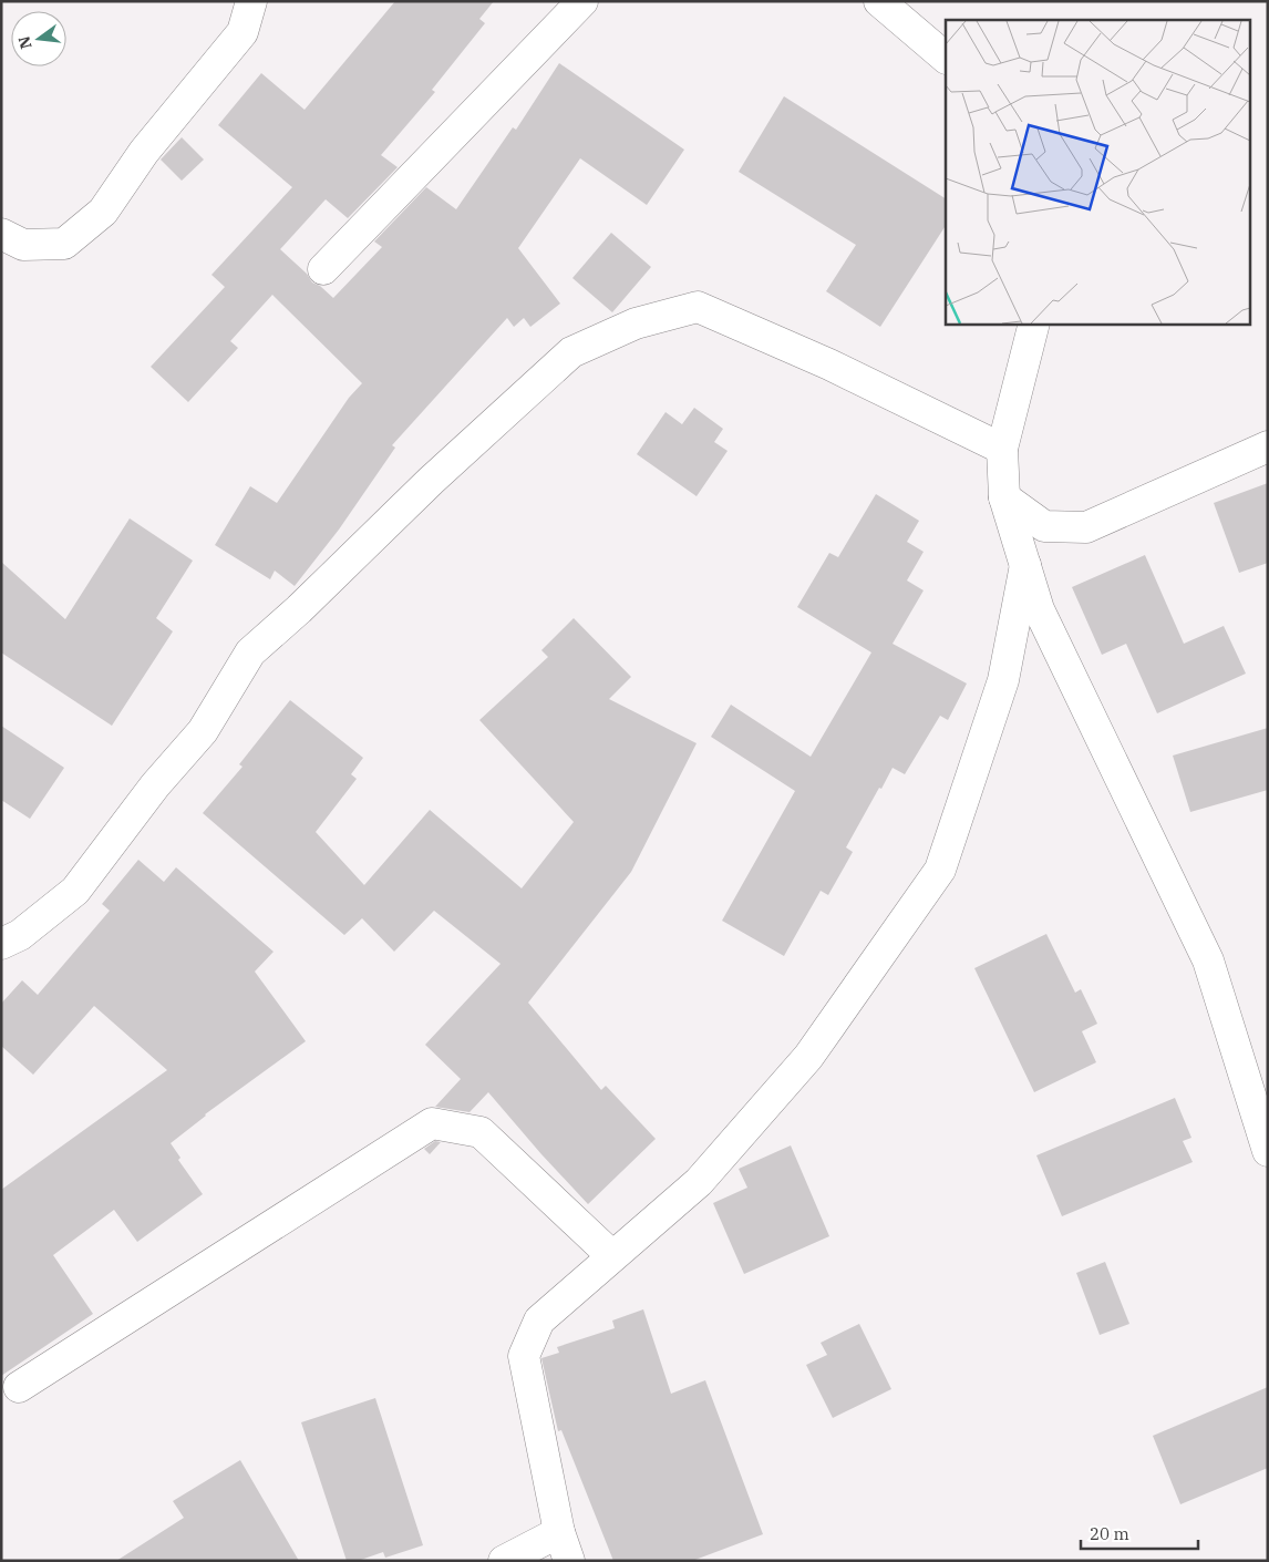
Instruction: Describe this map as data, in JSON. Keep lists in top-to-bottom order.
{
  "scale_bar": "20 m",
  "north": "left"
}
